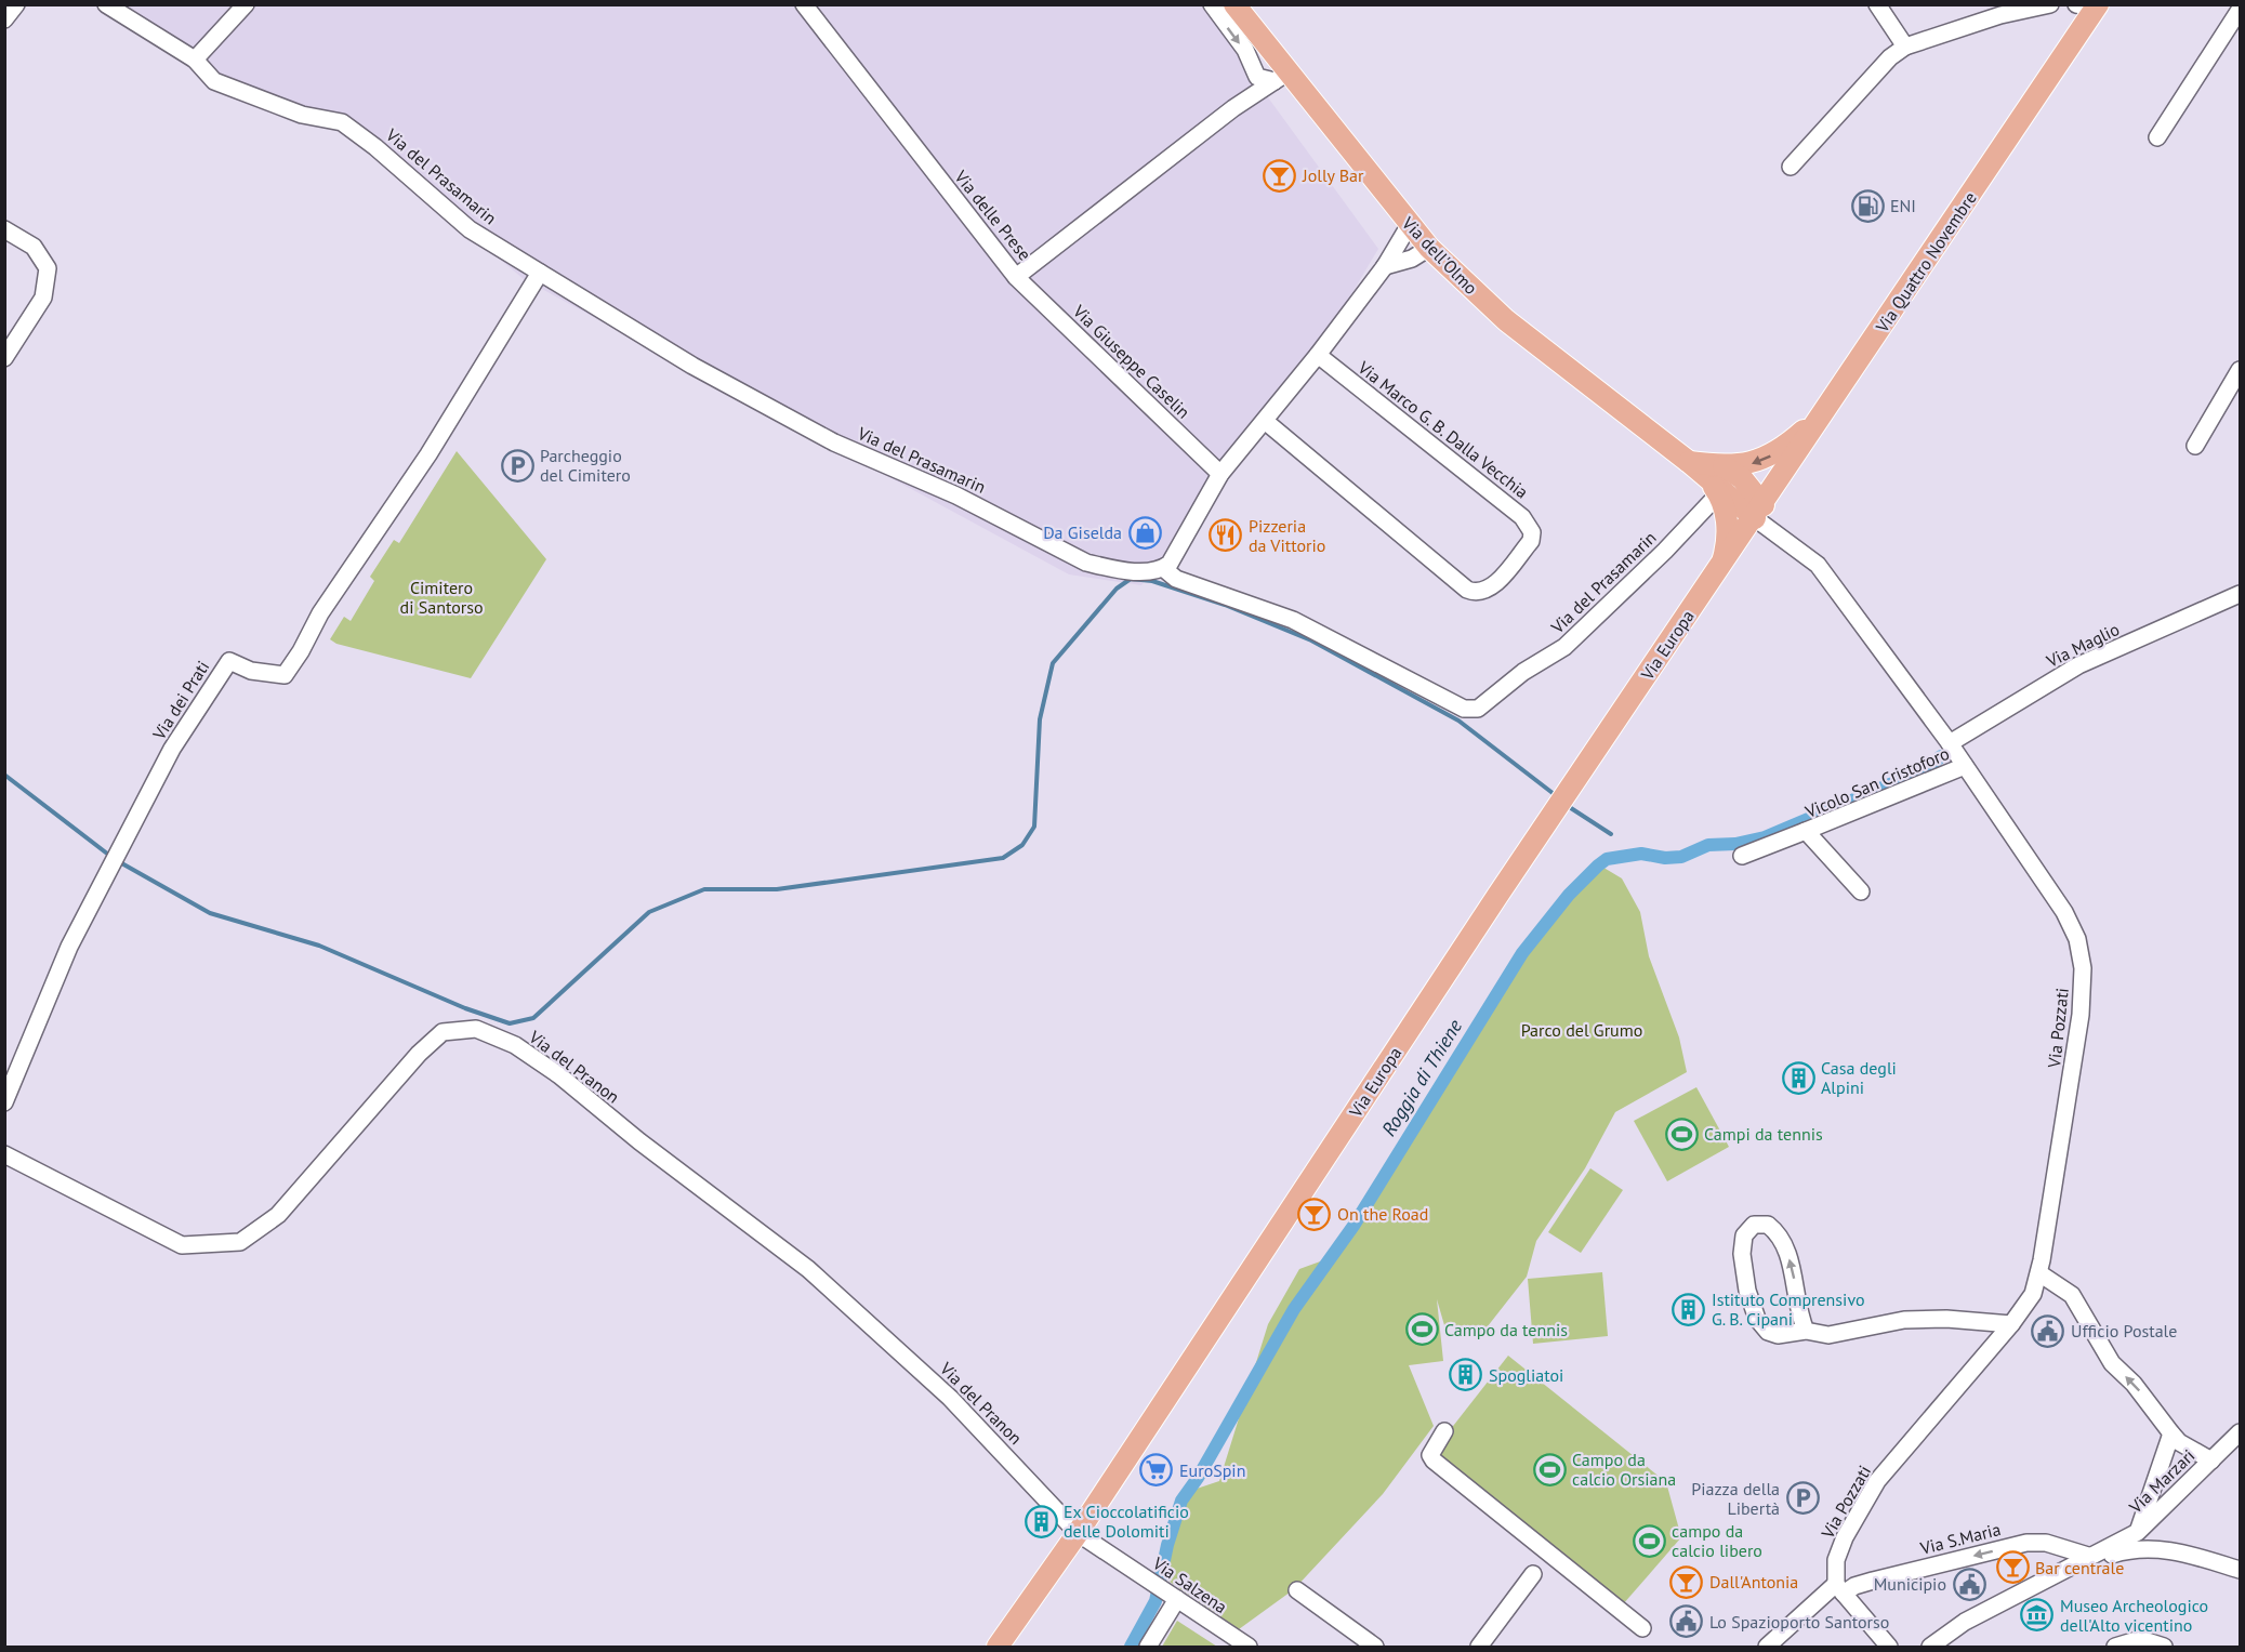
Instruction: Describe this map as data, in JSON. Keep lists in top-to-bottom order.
{
  "streets": {
    "main road": ["Via dell'Olmo", "Via Quattro Novembre", "Via Europa"],
    "street": [
      "Via del Prasamarin",
      "Via delle Prese",
      "Via Giuseppe Caselin",
      "Via Marco G. B. Dalla Vecchia",
      "Via Maglio",
      "Via dei Prati",
      "Vicolo San Cristoforo",
      "Via Pozzati",
      "Via del Pranon",
      "Via Marzari",
      "Via S.Maria",
      "Via Salzena"
    ]
  },
  "crossings": [
    ["Via del Prasamarin", "Via dell'Olmo"],
    ["Via del Prasamarin", "Via dei Prati"],
    ["Via delle Prese", "Via dell'Olmo"],
    ["Via delle Prese", "Via Giuseppe Caselin"],
    ["Via dell'Olmo", "Via Quattro Novembre"],
    ["Via Quattro Novembre", "Via Europa"],
    ["Via Quattro Novembre", "Via Pozzati"],
    ["Via Europa", "Via Pozzati"],
    ["Via Europa", "Via del Pranon"],
    ["Via Europa", "Via Salzena"],
    ["Via Maglio", "Via Pozzati"],
    ["Vicolo San Cristoforo", "Via Pozzati"],
    ["Via Pozzati", "Via S.Maria"],
    ["Via del Pranon", "Via Salzena"]
  ],
  "water": ["Roggia di Thiene"],
  "parks": ["Cimitero di Santorso", "Parco del Grumo"],
  "places": {
    "bar": [
      "Jolly Bar",
      "On the Road",
      "Bar centrale",
      "Dall'Antonia"
    ],
    "fuel station": ["ENI"],
    "parking": ["Parcheggio del Cimitero", "Piazza della Libertà"],
    "shop": ["Da Giselda"],
    "restaurant": ["Pizzeria da Vittorio"],
    "building": [
      "Casa degli Alpini",
      "Istituto Comprensivo G. B. Cipani",
      "Spogliatoi",
      "Ex Cioccolatificio delle Dolomiti"
    ],
    "sports": [
      "Campi da tennis",
      "Campo da tennis",
      "Campo da calcio Orsiana",
      "campo da calcio libero"
    ],
    "public building": ["Ufficio Postale", "Municipio", "Lo Spazioporto Santorso"],
    "supermarket": ["EuroSpin"],
    "museum": ["Museo Archeologico dell'Alto vicentino"]
  }
}
